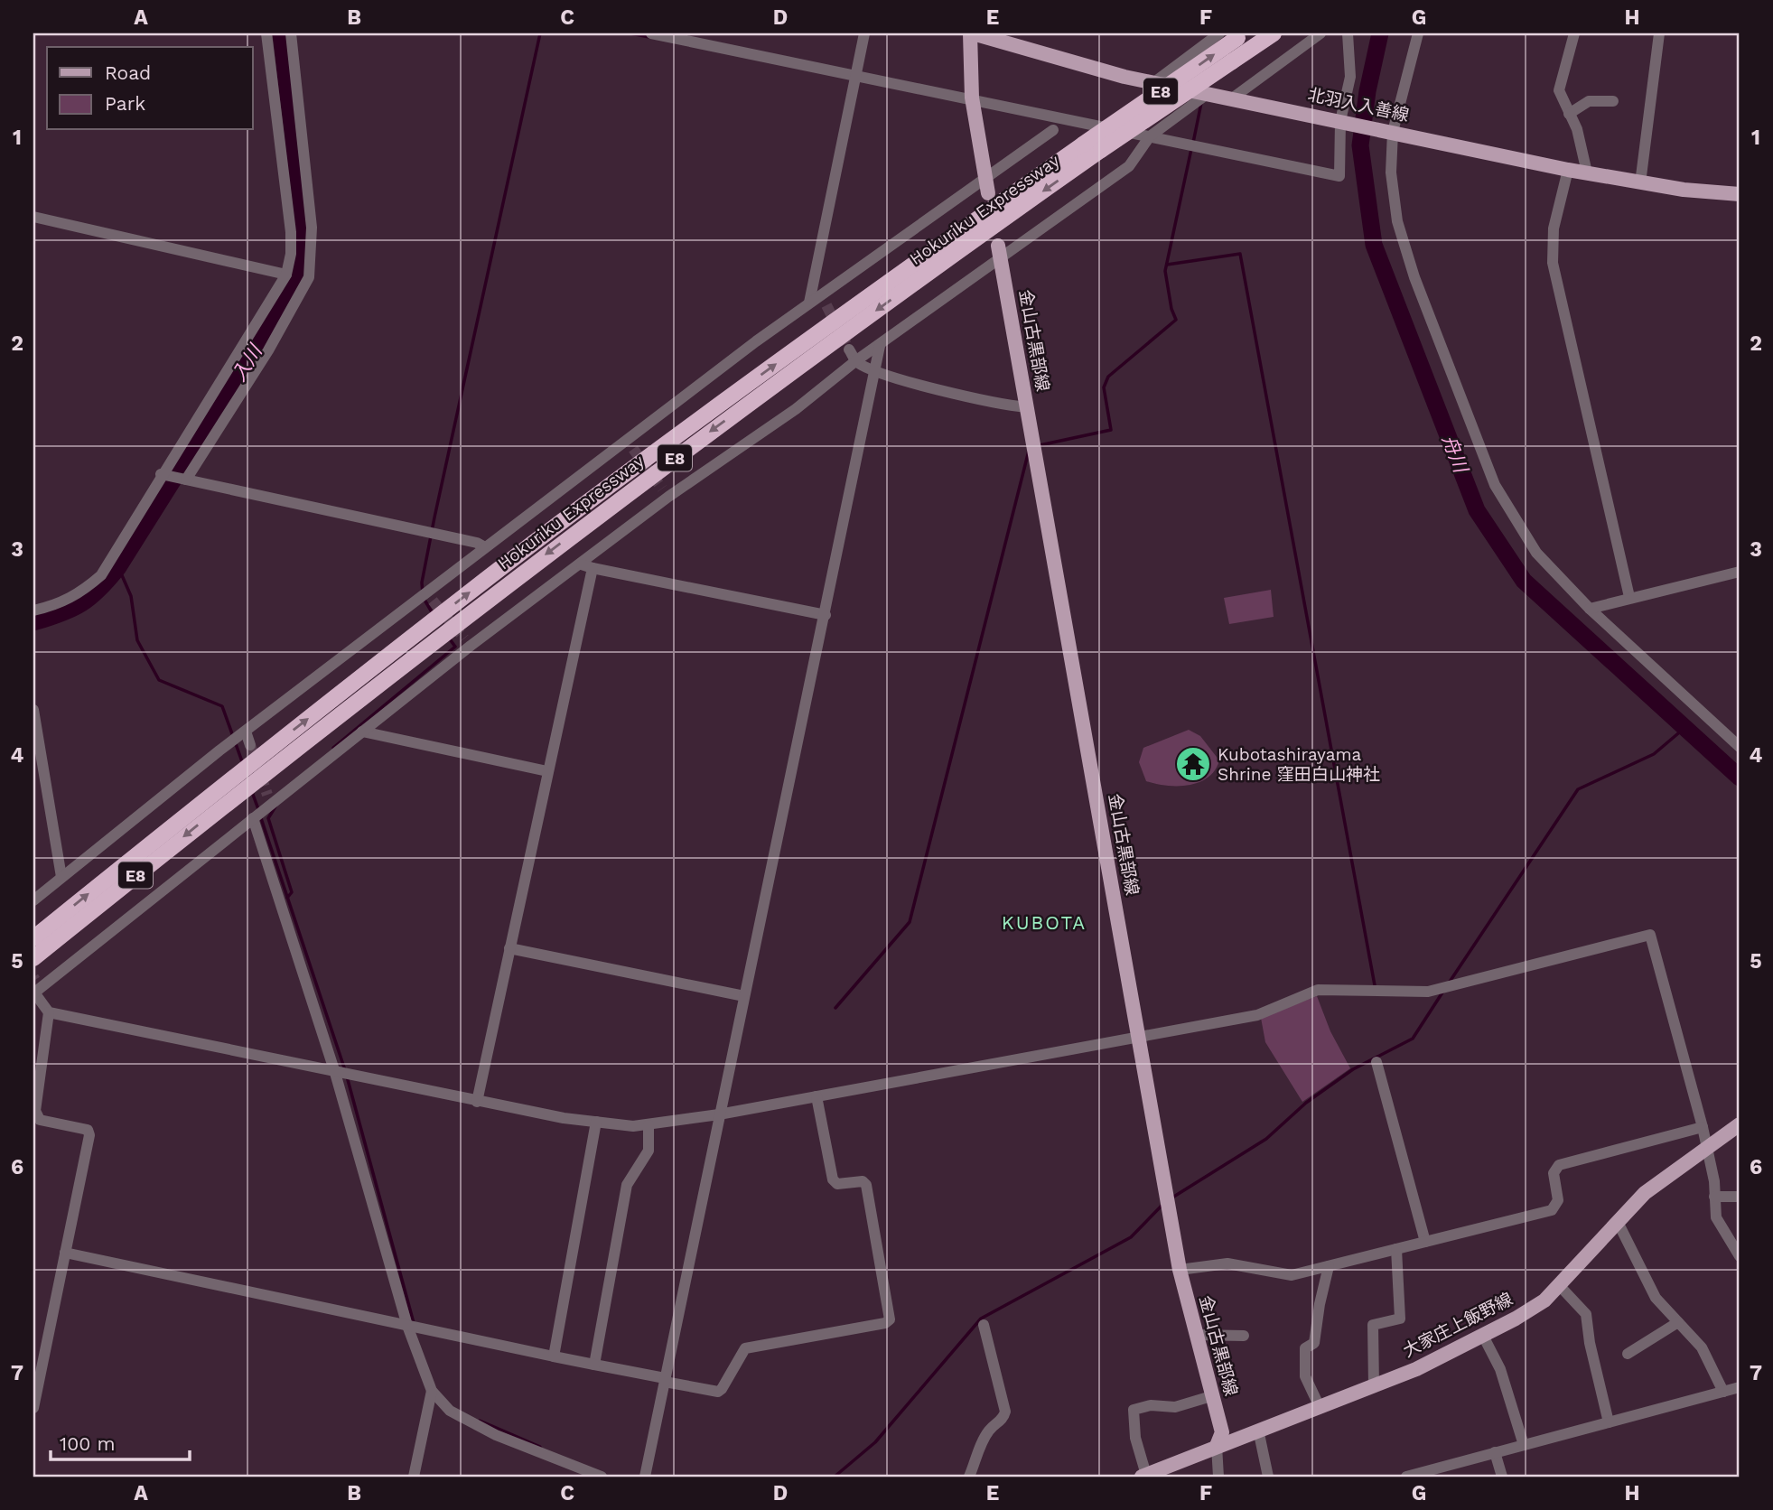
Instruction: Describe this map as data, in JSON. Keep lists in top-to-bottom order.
{
  "streets": {
    "highway": ["E8", "Hokuriku Expressway"],
    "main road": ["北羽入入善線", "金山古黒部線", "大家庄上飯野線"]
  },
  "crossings": [
    ["金山古黒部線", "大家庄上飯野線"]
  ],
  "districts": ["KUBOTA"],
  "water": ["入川", "舟川"],
  "places": {
    "temple": ["Kubotashirayama Shrine 窪田白山神社"]
  },
  "legend": ["Road", "Park"],
  "scale_bar": "100 m",
  "grid": {
    "columns": [
      "A",
      "B",
      "C",
      "D",
      "E",
      "F",
      "G",
      "H"
    ],
    "rows": [
      "1",
      "2",
      "3",
      "4",
      "5",
      "6",
      "7"
    ]
  }
}
